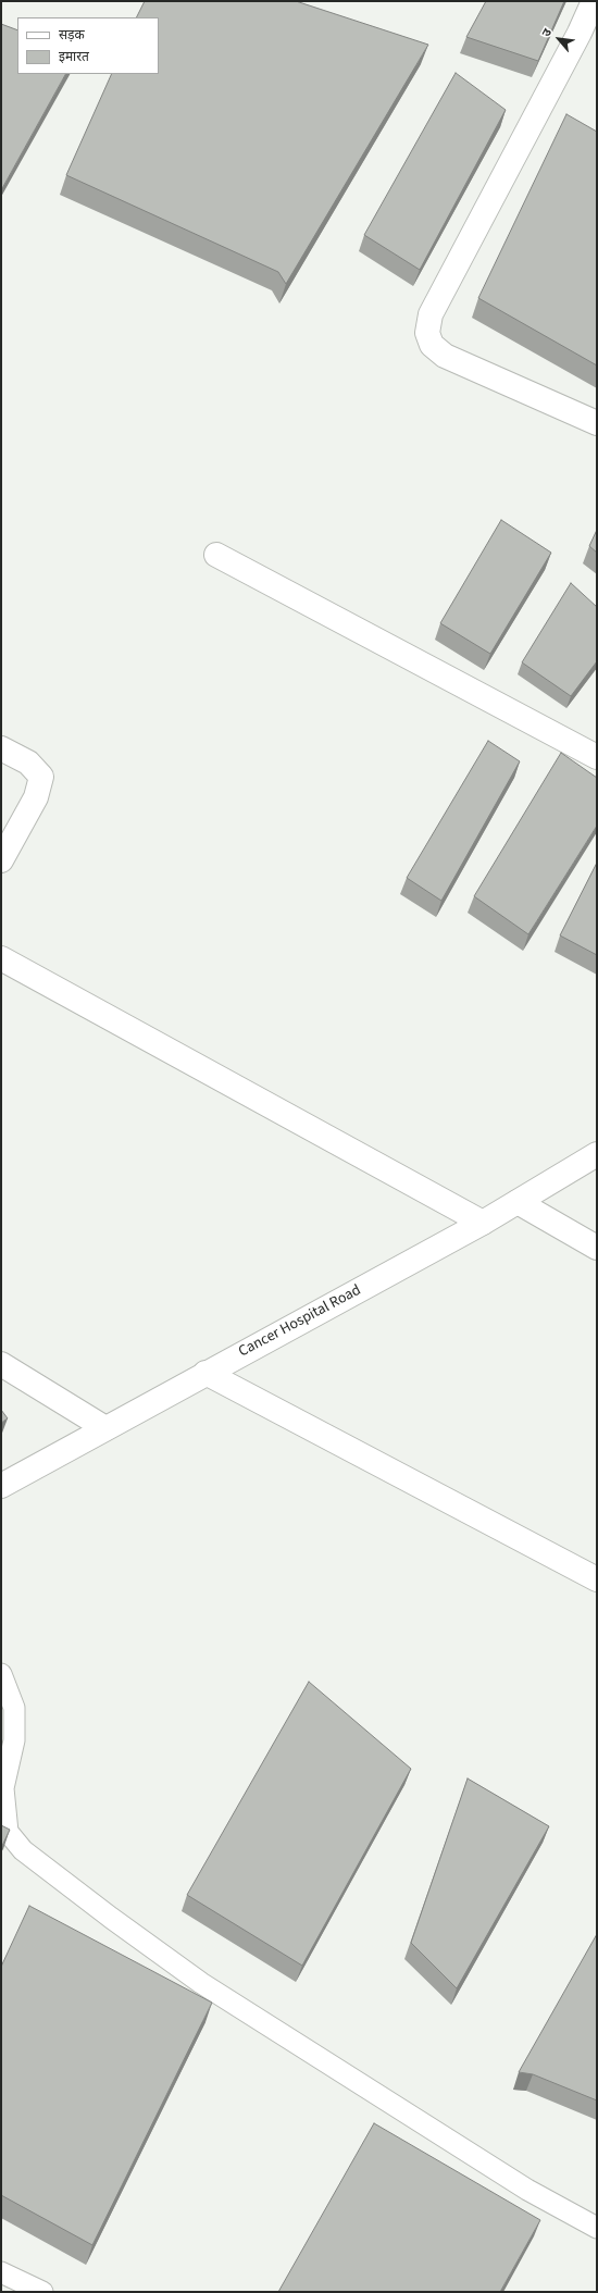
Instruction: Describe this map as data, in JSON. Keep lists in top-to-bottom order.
{
  "streets": {
    "street": ["Cancer Hospital Road"]
  },
  "legend": ["सड़क", "इमारत"],
  "north": "top left"
}
